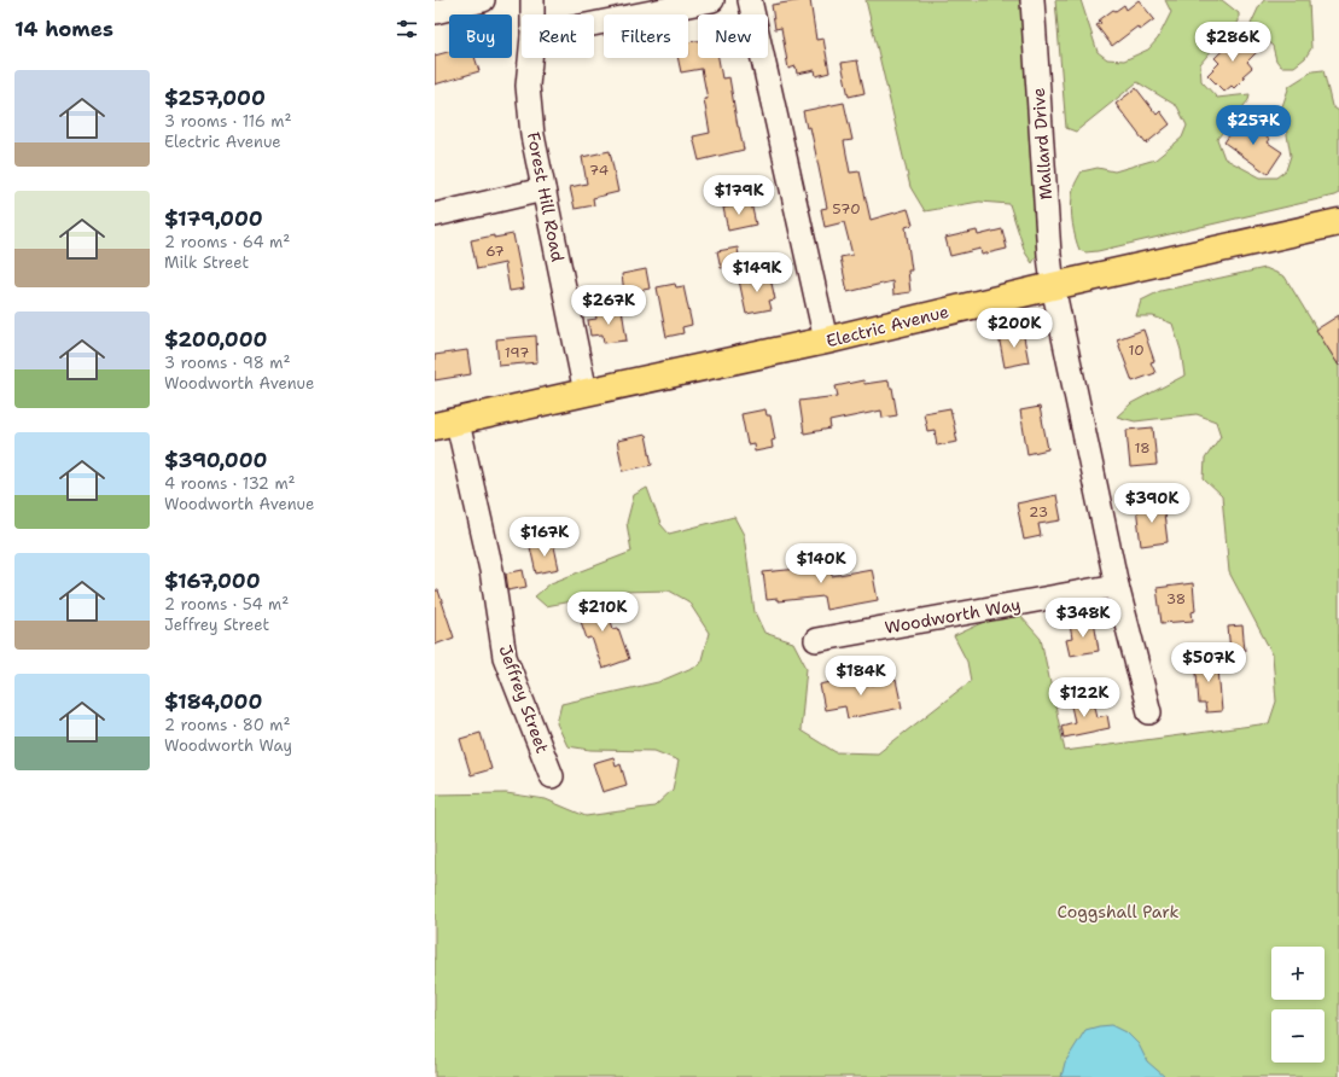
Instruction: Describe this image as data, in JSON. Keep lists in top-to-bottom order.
{
  "streets": {
    "main road": ["Electric Avenue"],
    "street": [
      "Mallard Drive",
      "Forest Hill Road",
      "Woodworth Way",
      "Jeffrey Street"
    ]
  },
  "crossings": [
    ["Mallard Drive", "Electric Avenue"],
    ["Mallard Drive", "Woodworth Way"],
    ["Forest Hill Road", "Electric Avenue"],
    ["Electric Avenue", "Jeffrey Street"]
  ],
  "parks": ["Coggshall Park"],
  "house_numbers": [
    "74",
    "570",
    "67",
    "10",
    "197",
    "18",
    "23",
    "38"
  ],
  "page": {
    "heading": "14 homes",
    "chip": [
      "Buy",
      "Rent",
      "Filters",
      "New"
    ],
    "price": [
      "$286K",
      "$257K",
      "$179K",
      "$149K",
      "$267K",
      "$200K",
      "$390K",
      "$167K",
      "$140K",
      "$210K",
      "$348K",
      "$507K",
      "$184K",
      "$122K"
    ],
    "list": [
      {
        "name": "$257,000",
        "note": "3 rooms · 116 m² · Electric Avenue"
      },
      {
        "name": "$179,000",
        "note": "2 rooms · 64 m² · Milk Street"
      },
      {
        "name": "$200,000",
        "note": "3 rooms · 98 m² · Woodworth Avenue"
      },
      {
        "name": "$390,000",
        "note": "4 rooms · 132 m² · Woodworth Avenue"
      },
      {
        "name": "$167,000",
        "note": "2 rooms · 54 m² · Jeffrey Street"
      },
      {
        "name": "$184,000",
        "note": "2 rooms · 80 m² · Woodworth Way"
      }
    ],
    "map_buttons": ["+", "−"]
  }
}
